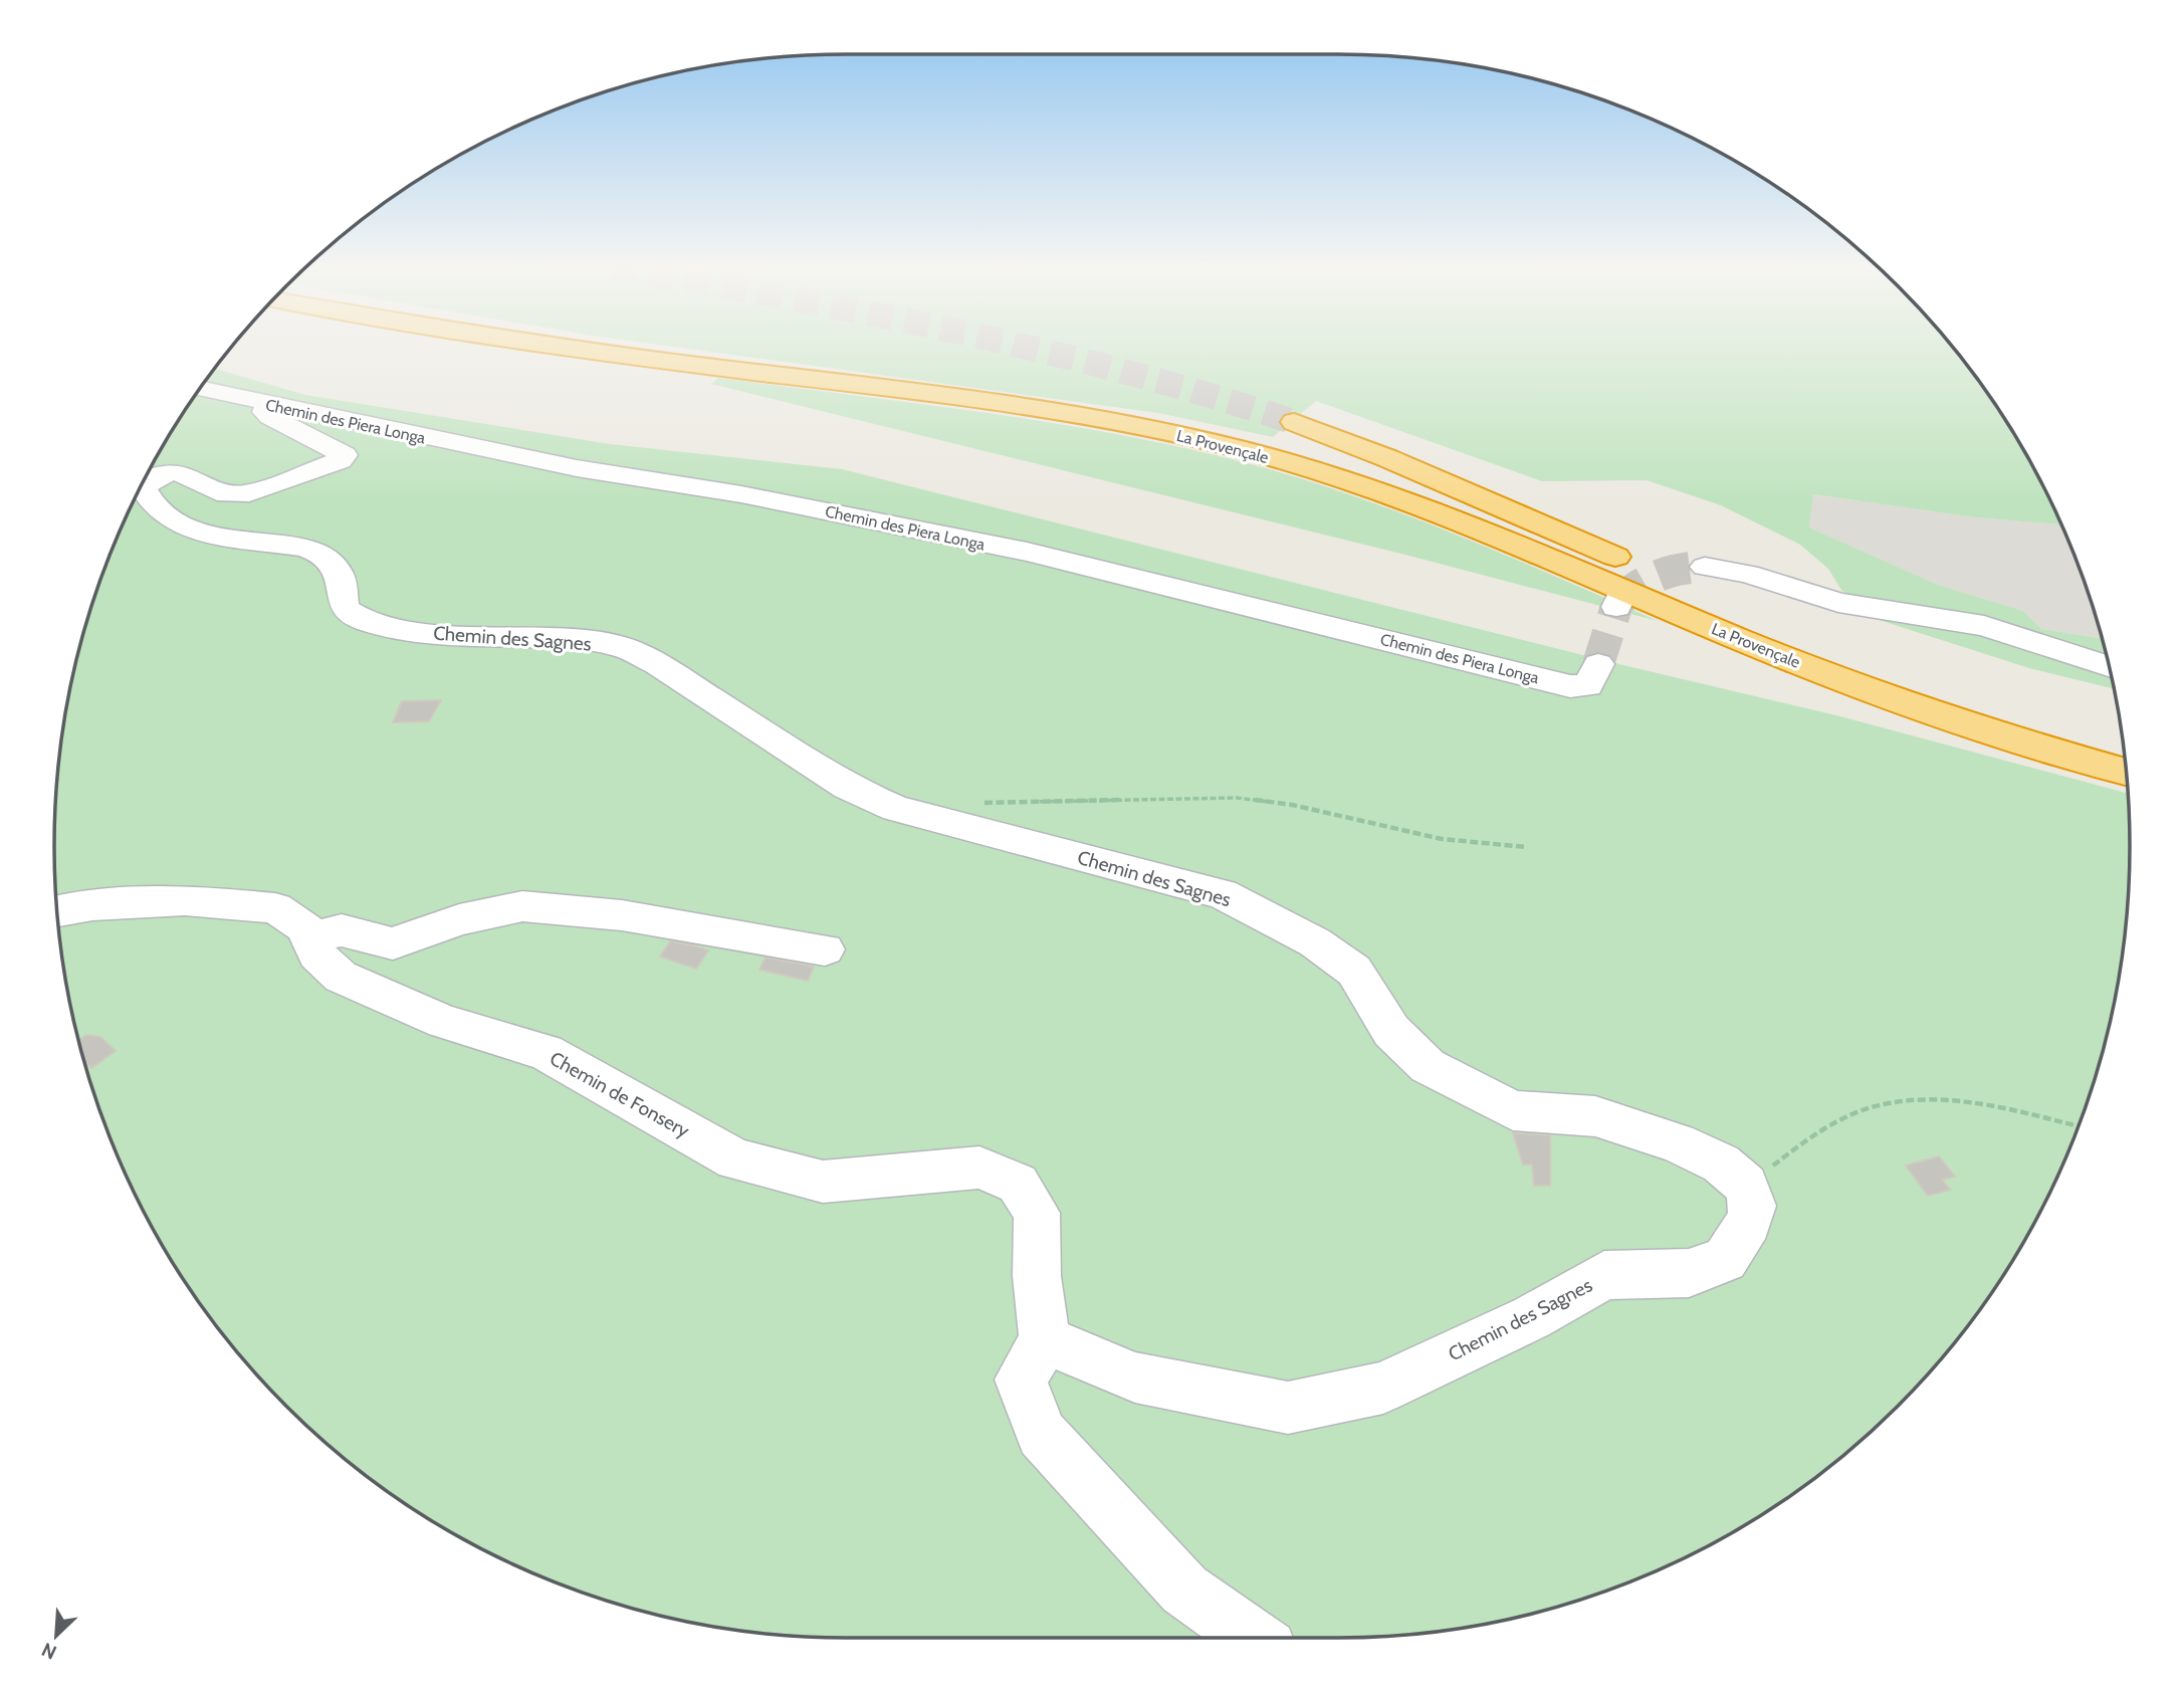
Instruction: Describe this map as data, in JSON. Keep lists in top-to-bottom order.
{
  "streets": {
    "highway": ["La Provençale"],
    "lane": ["Chemin des Piera Longa", "Chemin des Sagnes", "Chemin de Fonsery"]
  },
  "crossings": [
    ["Chemin des Piera Longa", "Chemin des Sagnes"],
    ["Chemin des Sagnes", "Chemin de Fonsery"]
  ],
  "north": "bottom left"
}
